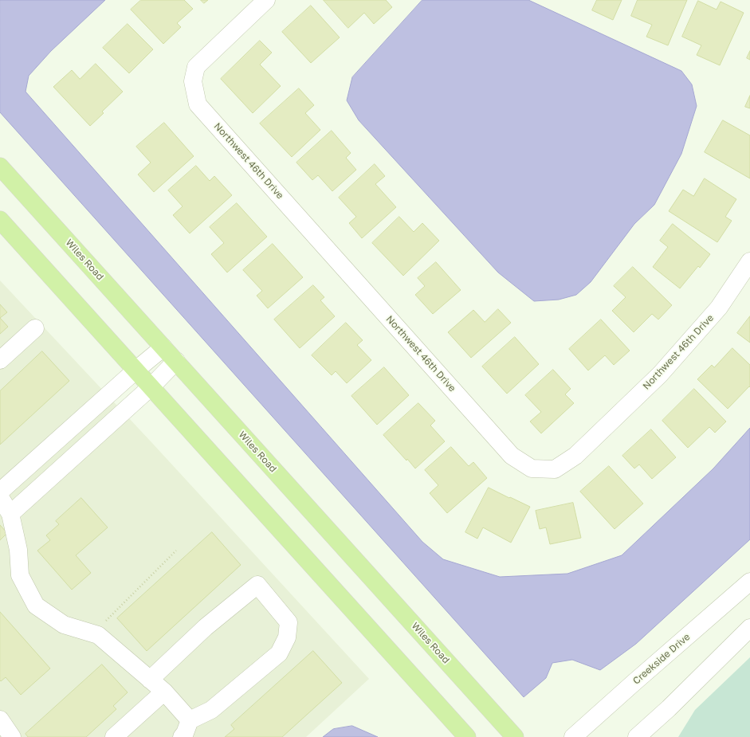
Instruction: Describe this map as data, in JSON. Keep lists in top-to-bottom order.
{
  "streets": {
    "main road": ["Wiles Road"],
    "street": ["Northwest 46th Drive", "Creekside Drive"]
  }
}
